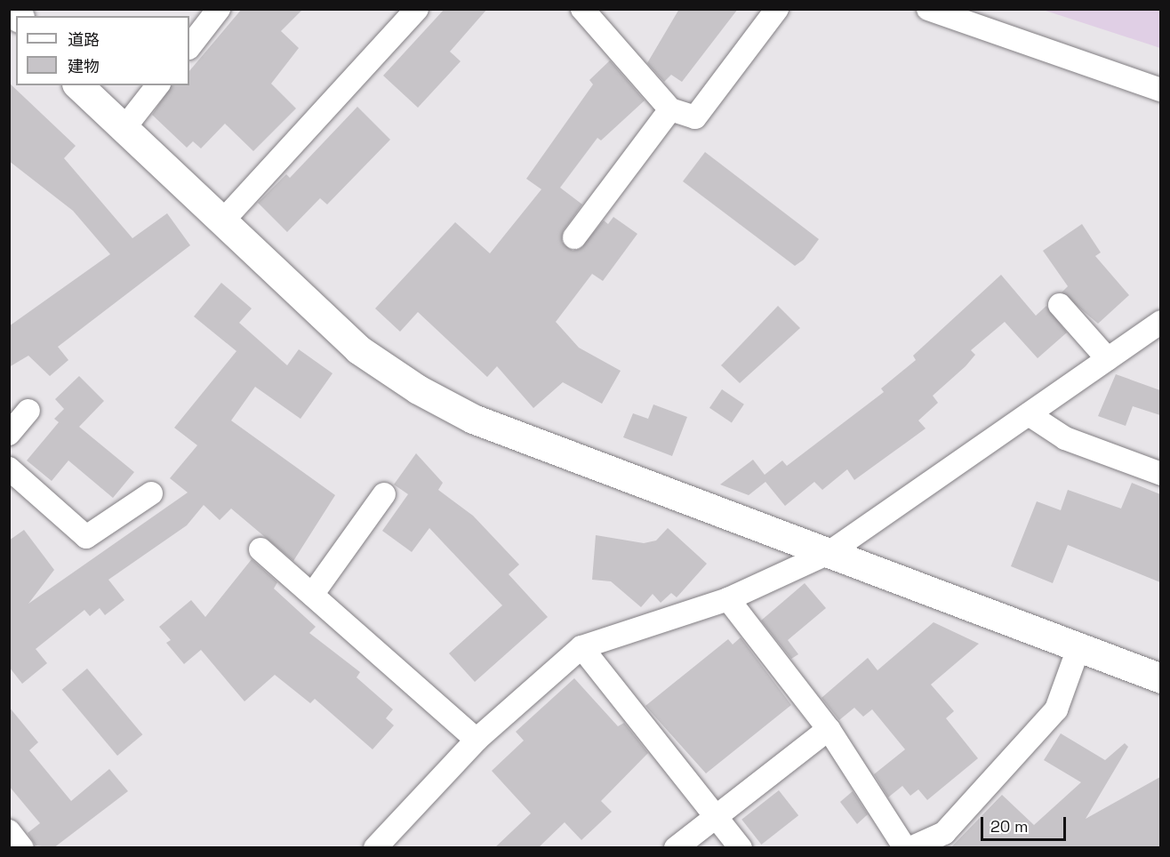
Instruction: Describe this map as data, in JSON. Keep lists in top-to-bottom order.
{
  "legend": ["道路", "建物"],
  "scale_bar": "20 m"
}
